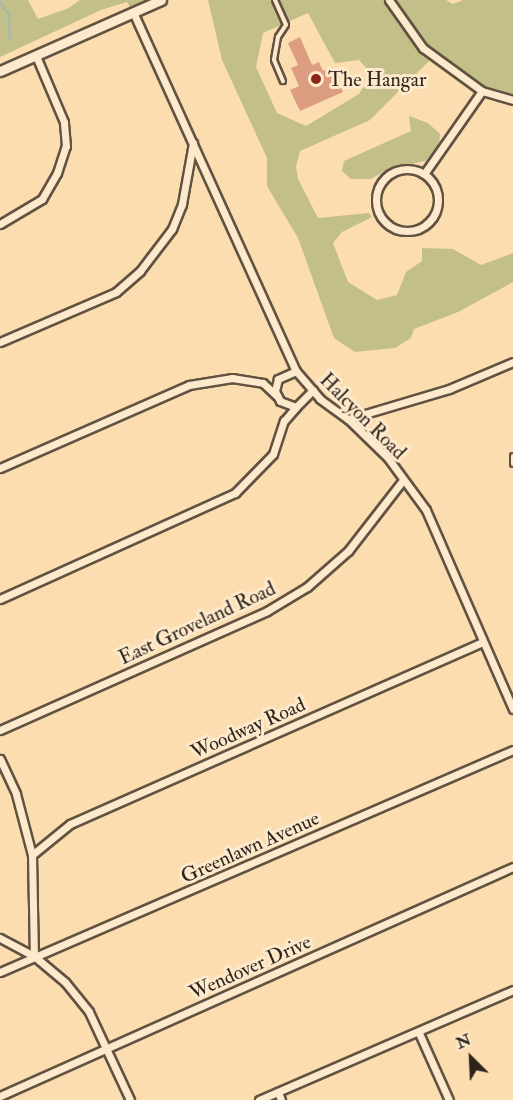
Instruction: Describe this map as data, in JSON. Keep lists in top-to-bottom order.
{
  "streets": {
    "street": [
      "Halcyon Road",
      "East Groveland Road",
      "Woodway Road",
      "Greenlawn Avenue",
      "Wendover Drive"
    ]
  },
  "crossings": [
    ["Halcyon Road", "East Groveland Road"],
    ["Halcyon Road", "Woodway Road"]
  ],
  "places": ["The Hangar"],
  "north": "top left"
}
